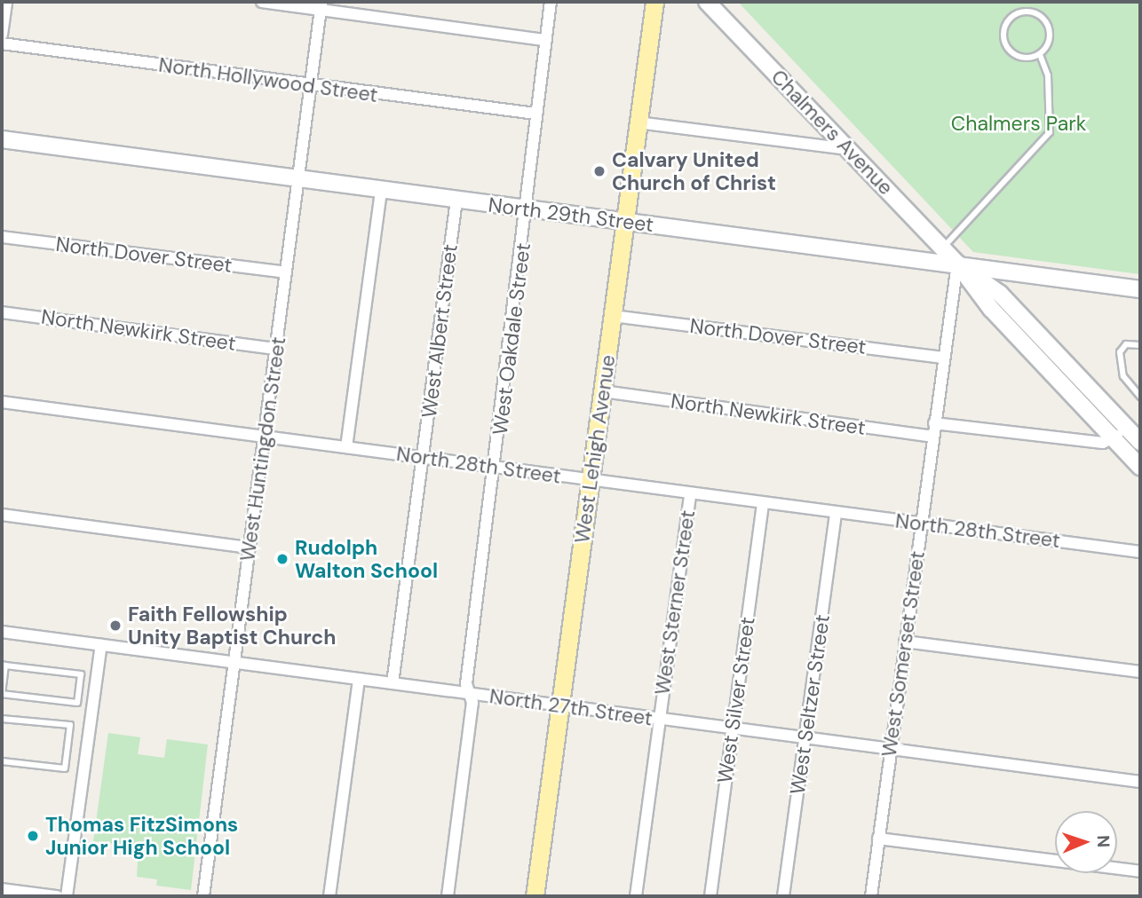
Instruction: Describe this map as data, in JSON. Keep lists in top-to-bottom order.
{
  "streets": {
    "main road": ["West Lehigh Avenue"],
    "street": [
      "North Hollywood Street",
      "Chalmers Avenue",
      "North 29th Street",
      "North Dover Street",
      "North Newkirk Street",
      "West Albert Street",
      "West Oakdale Street",
      "West Huntingdon Street",
      "North 28th Street",
      "West Sterner Street",
      "West Somerset Street",
      "West Silver Street",
      "West Seltzer Street",
      "North 27th Street"
    ]
  },
  "crossings": [
    ["North Hollywood Street", "West Oakdale Street"],
    ["North Hollywood Street", "West Huntingdon Street"],
    ["Chalmers Avenue", "North 29th Street"],
    ["Chalmers Avenue", "West Somerset Street"],
    ["North 29th Street", "West Albert Street"],
    ["North 29th Street", "West Oakdale Street"],
    ["North 29th Street", "West Huntingdon Street"],
    ["North 29th Street", "West Lehigh Avenue"],
    ["North 29th Street", "West Somerset Street"],
    ["North Dover Street", "West Huntingdon Street"],
    ["North Dover Street", "West Lehigh Avenue"],
    ["North Dover Street", "West Somerset Street"],
    ["North Newkirk Street", "West Huntingdon Street"],
    ["North Newkirk Street", "West Lehigh Avenue"],
    ["North Newkirk Street", "West Somerset Street"],
    ["West Albert Street", "North 28th Street"],
    ["West Albert Street", "North 27th Street"],
    ["West Oakdale Street", "North 28th Street"],
    ["West Oakdale Street", "North 27th Street"],
    ["West Huntingdon Street", "North 28th Street"],
    ["West Huntingdon Street", "North 27th Street"],
    ["West Lehigh Avenue", "North 28th Street"],
    ["West Lehigh Avenue", "North 27th Street"],
    ["North 28th Street", "West Sterner Street"],
    ["North 28th Street", "West Somerset Street"],
    ["North 28th Street", "West Silver Street"],
    ["North 28th Street", "West Seltzer Street"],
    ["West Sterner Street", "North 27th Street"],
    ["West Somerset Street", "North 27th Street"],
    ["West Silver Street", "North 27th Street"],
    ["West Seltzer Street", "North 27th Street"]
  ],
  "parks": ["Chalmers Park"],
  "places": [
    "Calvary United Church of Christ",
    "Rudolph Walton School",
    "Faith Fellowship Unity Baptist Church",
    "Thomas FitzSimons Junior High School"
  ],
  "north": "right"
}
